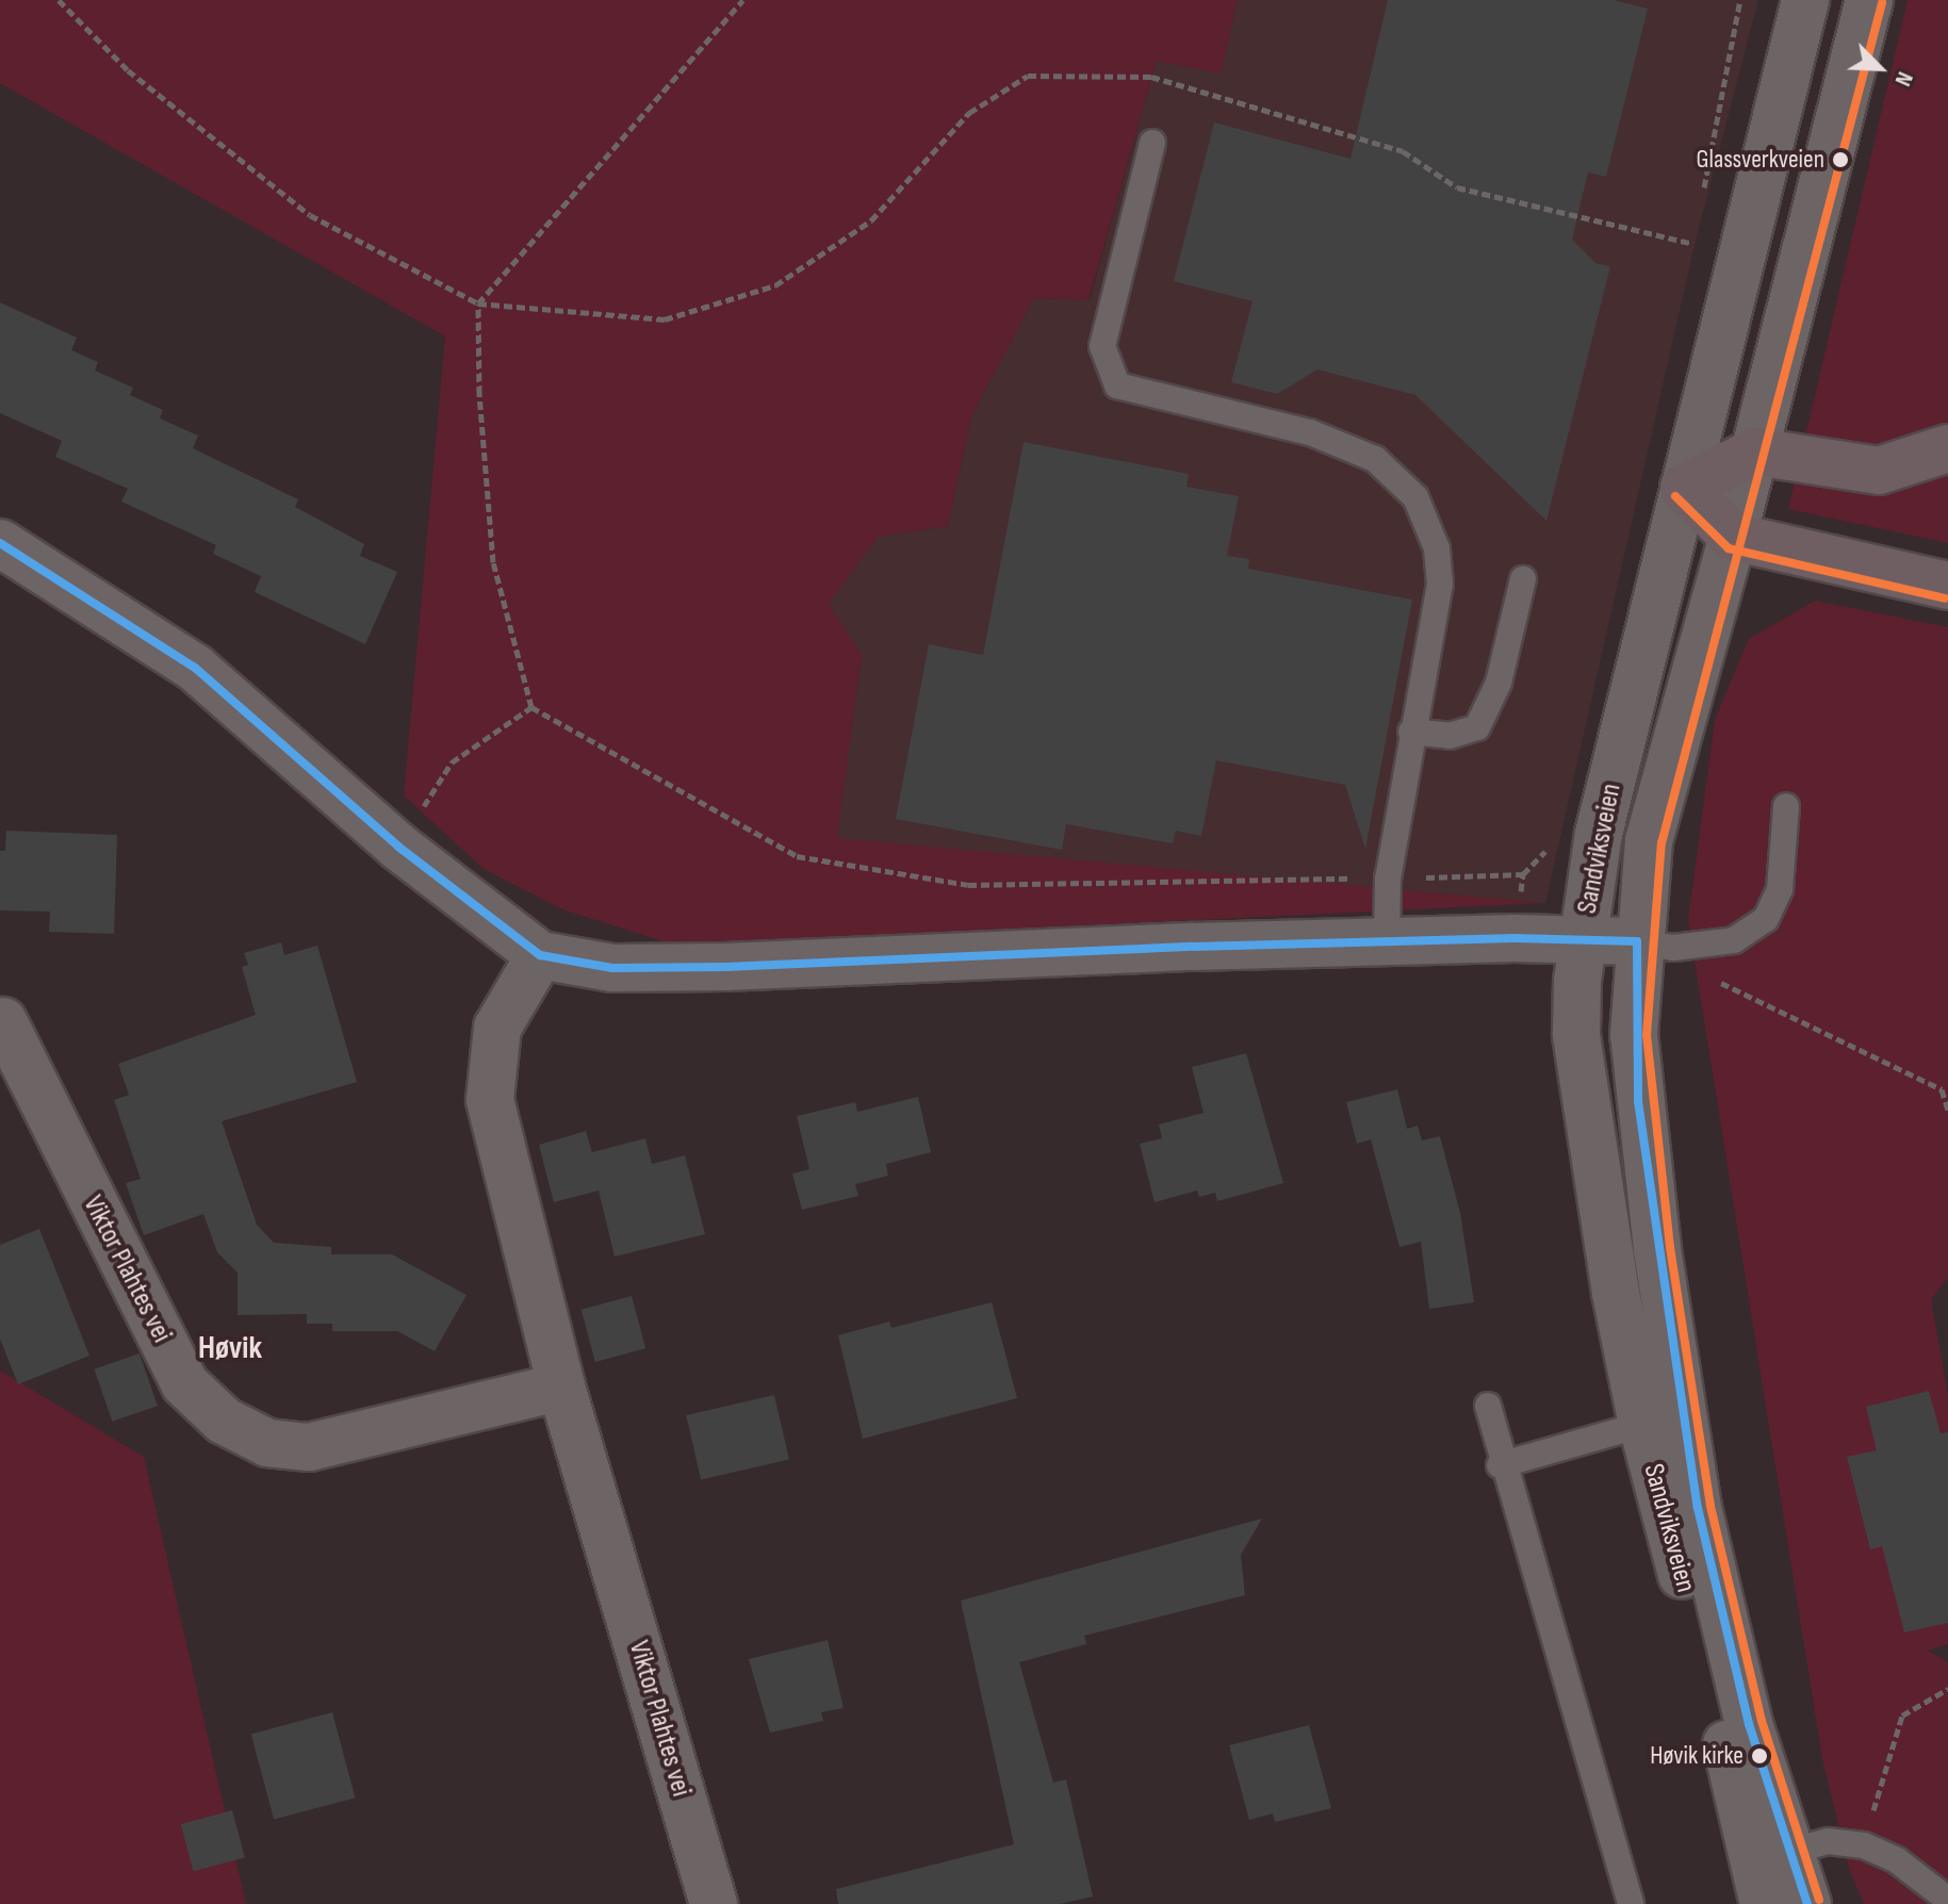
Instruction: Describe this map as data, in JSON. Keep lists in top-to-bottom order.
{
  "streets": {
    "main road": ["Sandviksveien", "Viktor Plahtes vei"]
  },
  "districts": ["Høvik"],
  "places": ["Glassverkveien", "Høvik kirke"],
  "north": "bottom right"
}
